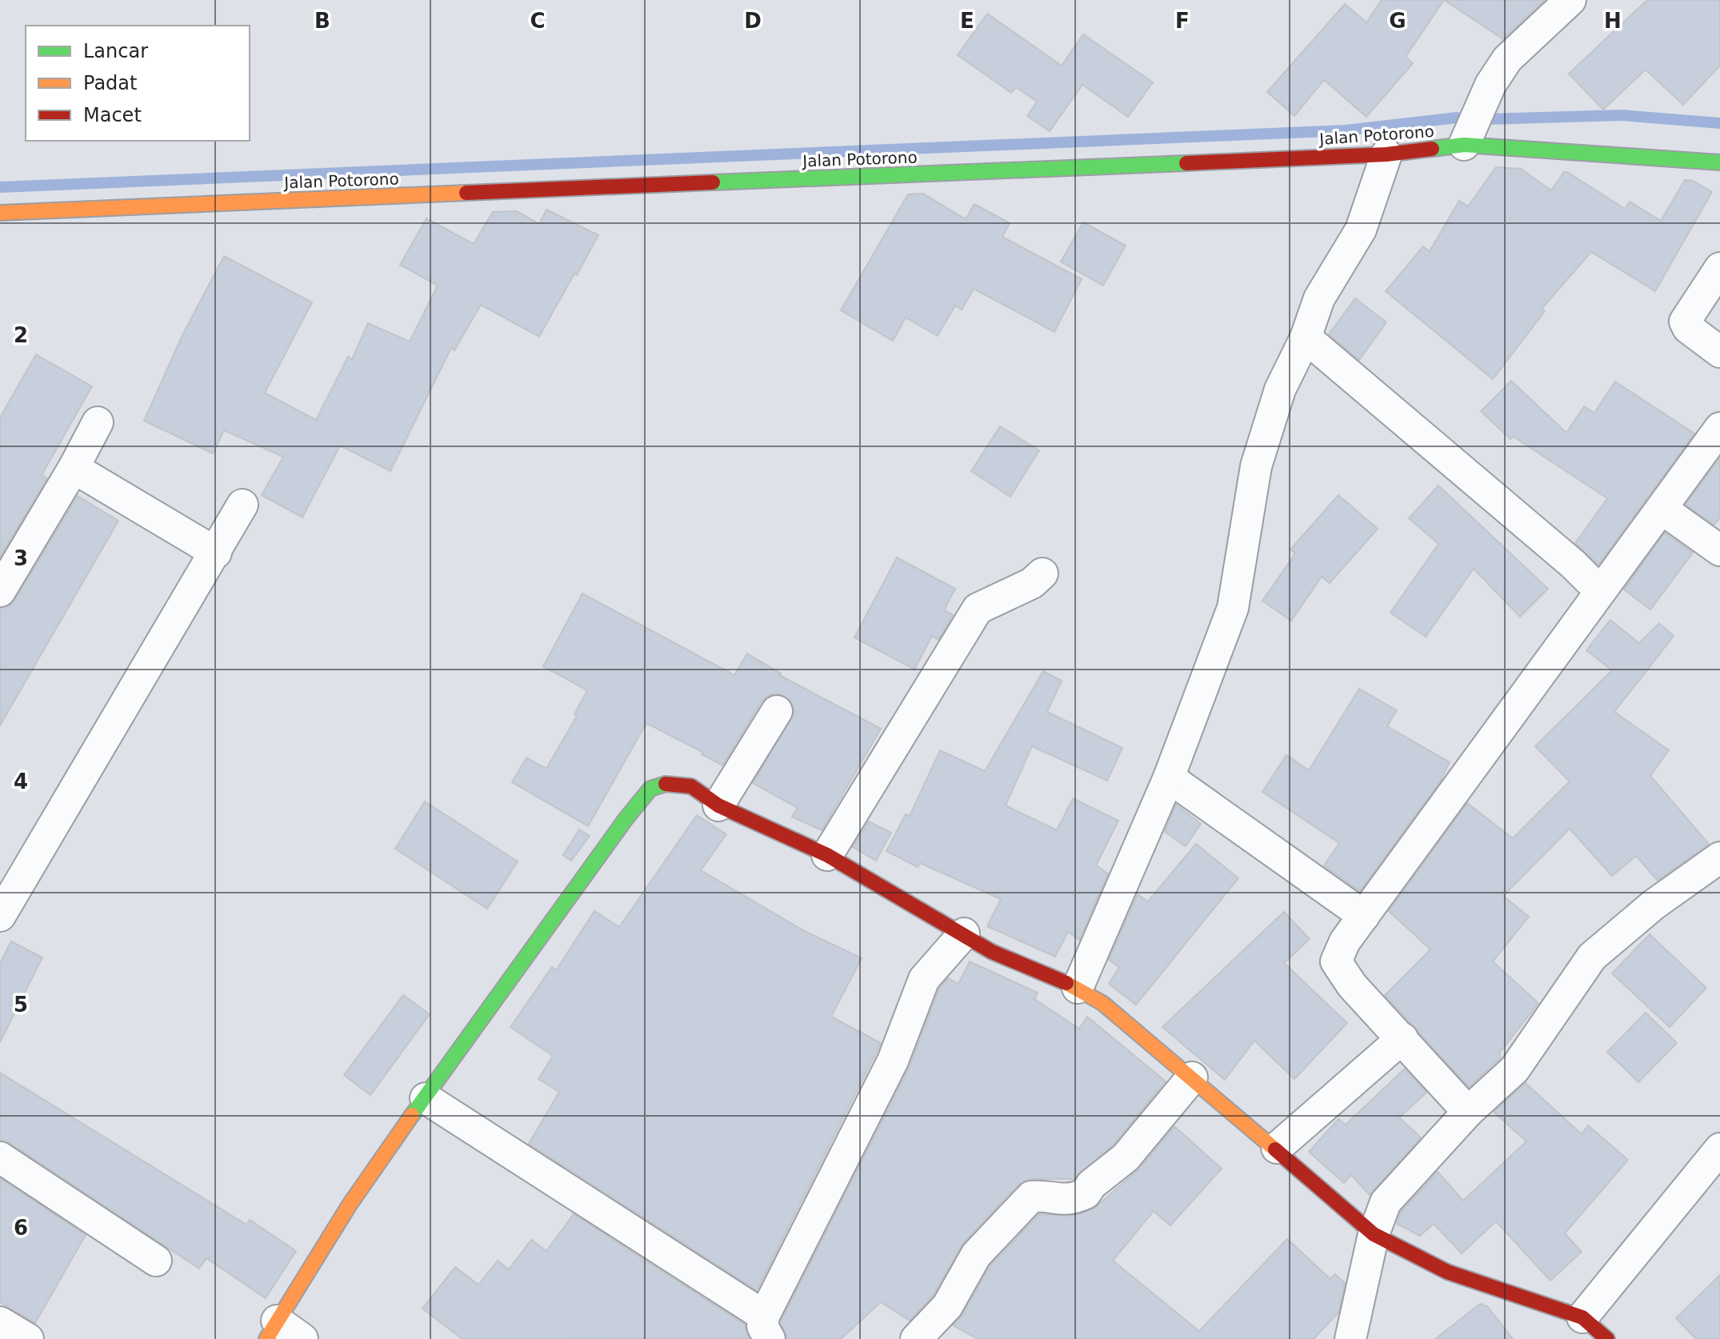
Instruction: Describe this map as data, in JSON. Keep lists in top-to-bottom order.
{
  "streets": {
    "street": ["Jalan Potorono"]
  },
  "legend": ["Lancar", "Padat", "Macet"],
  "grid": {
    "columns": [
      "B",
      "C",
      "D",
      "E",
      "F",
      "G",
      "H"
    ],
    "rows": [
      "2",
      "3",
      "4",
      "5",
      "6"
    ]
  }
}
